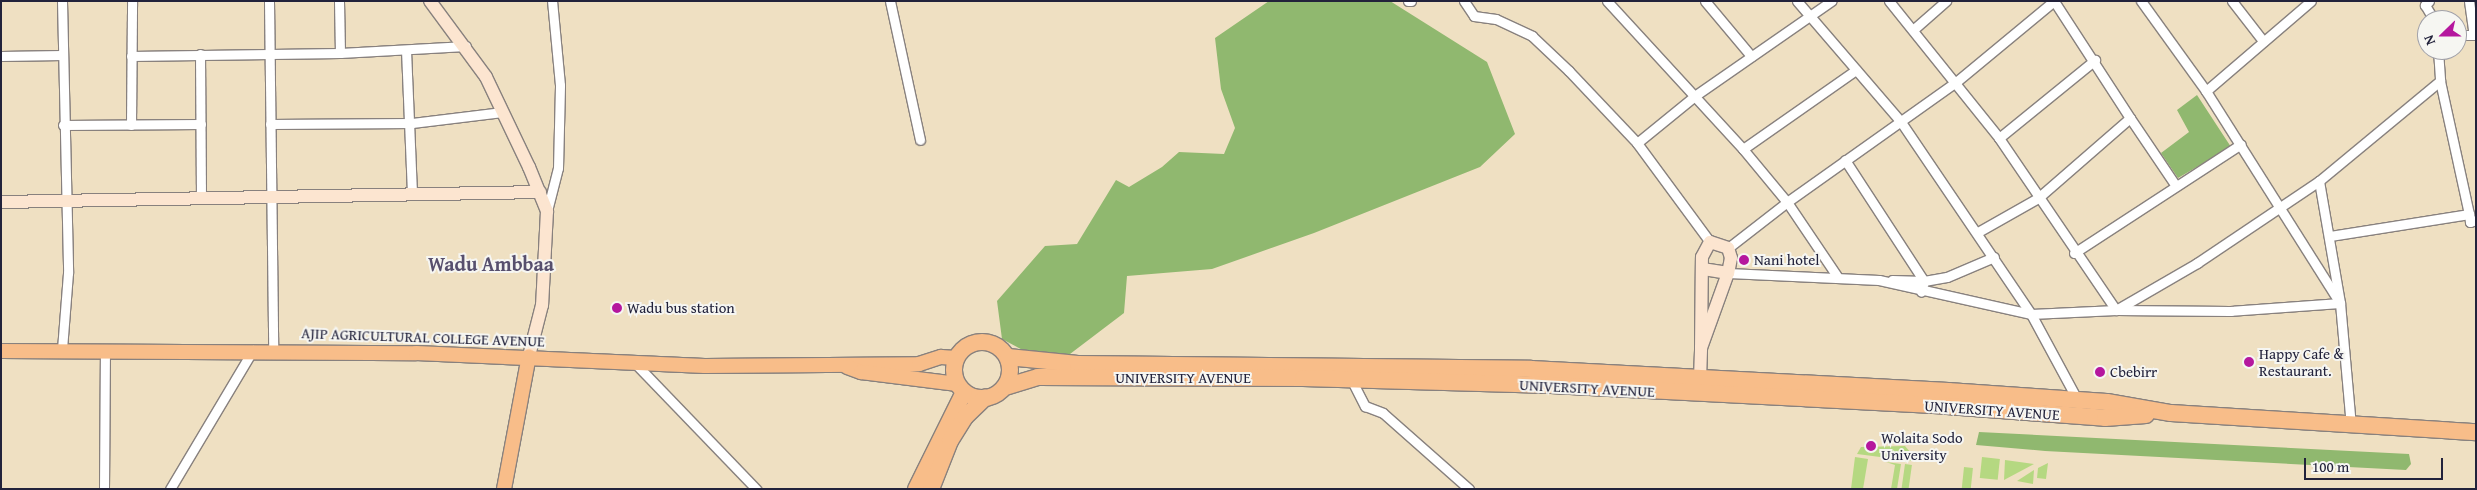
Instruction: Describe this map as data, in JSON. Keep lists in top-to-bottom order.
{
  "streets": {
    "highway": ["UNIVERSITY AVENUE"],
    "main road": ["AJIP AGRICULTURAL COLLEGE AVENUE"]
  },
  "districts": ["Wadu Ambbaa"],
  "places": [
    "Nani hotel",
    "Wadu bus station",
    "Happy Cafe & Restaurant.",
    "Cbebirr",
    "Wolaita Sodo University"
  ],
  "scale_bar": "100 m",
  "north": "left"
}
